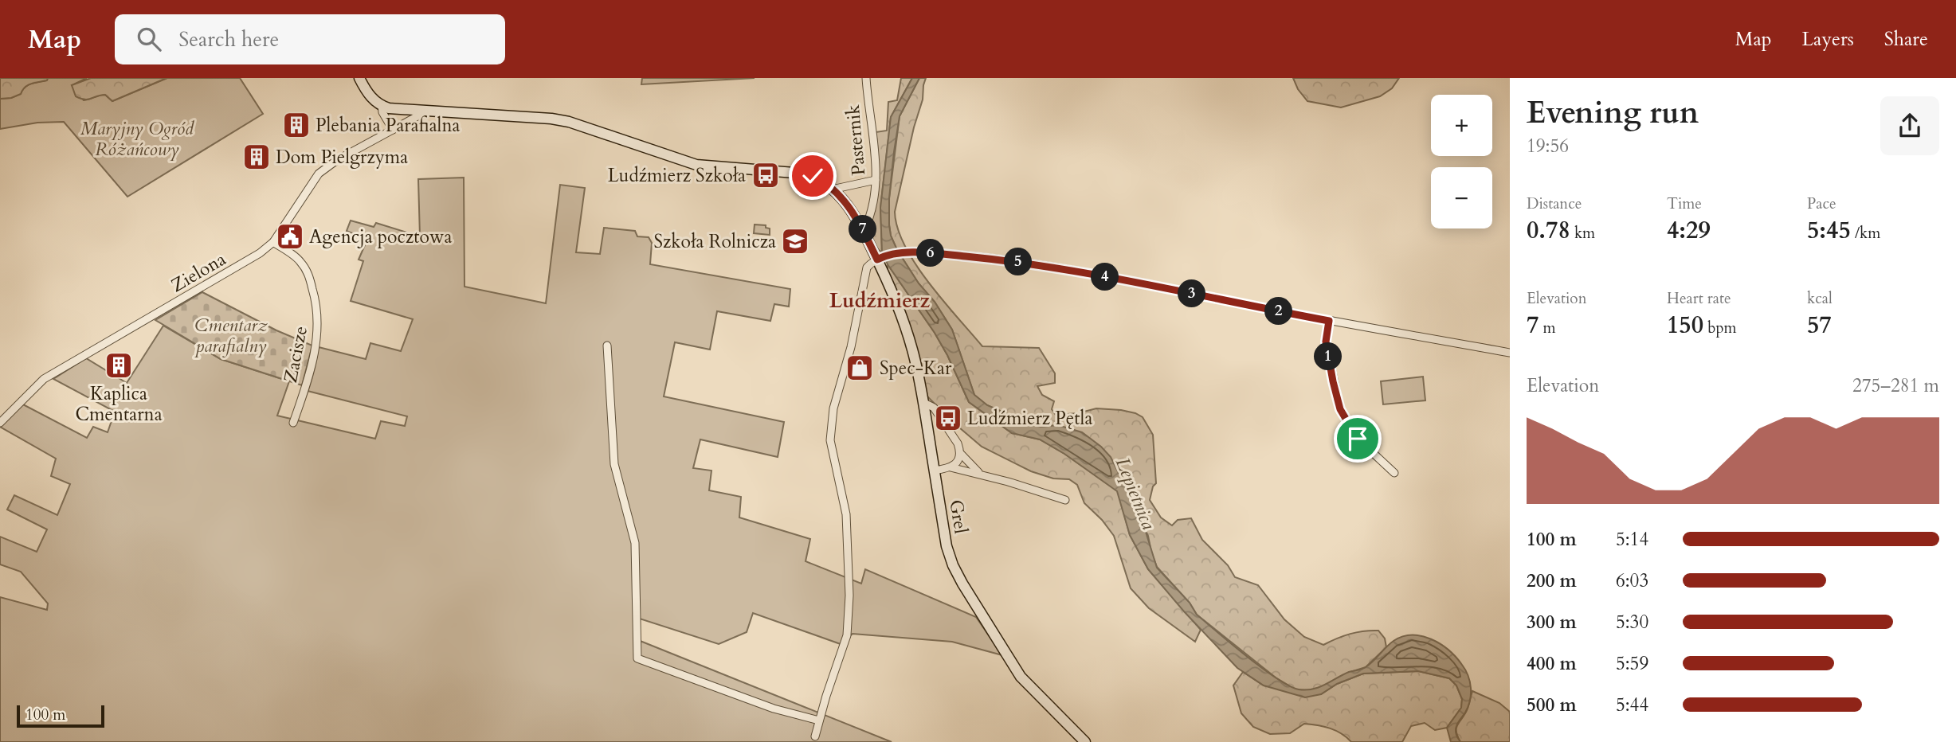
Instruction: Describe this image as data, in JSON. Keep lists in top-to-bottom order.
{
  "streets": {
    "street": [
      "Pasternik",
      "Zielona",
      "Zacisze",
      "Grel"
    ]
  },
  "crossings": [
    ["Pasternik", "Grel"],
    ["Zielona", "Zacisze"],
    ["Zielona", "Grel"]
  ],
  "districts": ["Ludźmierz"],
  "water": ["Lepietnica"],
  "parks": ["Maryjny Ogród Różańcowy", "Cmentarz parafialny"],
  "places": {
    "building": ["Plebania Parafialna", "Dom Pielgrzyma", "Kaplica Cmentarna"],
    "bus stop": ["Ludźmierz Szkoła", "Ludźmierz Pętla"],
    "public building": ["Agencja pocztowa"],
    "school or university": ["Szkoła Rolnicza"],
    "shop": ["Spec-Kar"]
  },
  "scale_bar": "100 m",
  "page": {
    "header": "Map",
    "search": "Search here",
    "nav": ["Map", "Layers", "Share"],
    "heading": ["Evening run", "19:56"],
    "map_buttons": ["+", "−"],
    "stats": [
      ["Distance", "0.78 km"],
      ["Time", "4:29"],
      ["Pace", "5:45 /km"],
      ["Elevation", "7 m"],
      ["Heart rate", "150 bpm"],
      ["kcal", "57"]
    ],
    "pins": [
      "7",
      "6",
      "5",
      "4",
      "3",
      "2",
      "1"
    ],
    "chart": ["Elevation", "275–281 m"],
    "list": [
      {
        "name": "100 m",
        "note": "5:14"
      },
      {
        "name": "200 m",
        "note": "6:03"
      },
      {
        "name": "300 m",
        "note": "5:30"
      },
      {
        "name": "400 m",
        "note": "5:59"
      },
      {
        "name": "500 m",
        "note": "5:44"
      }
    ],
    "scale": "100 m"
  }
}
